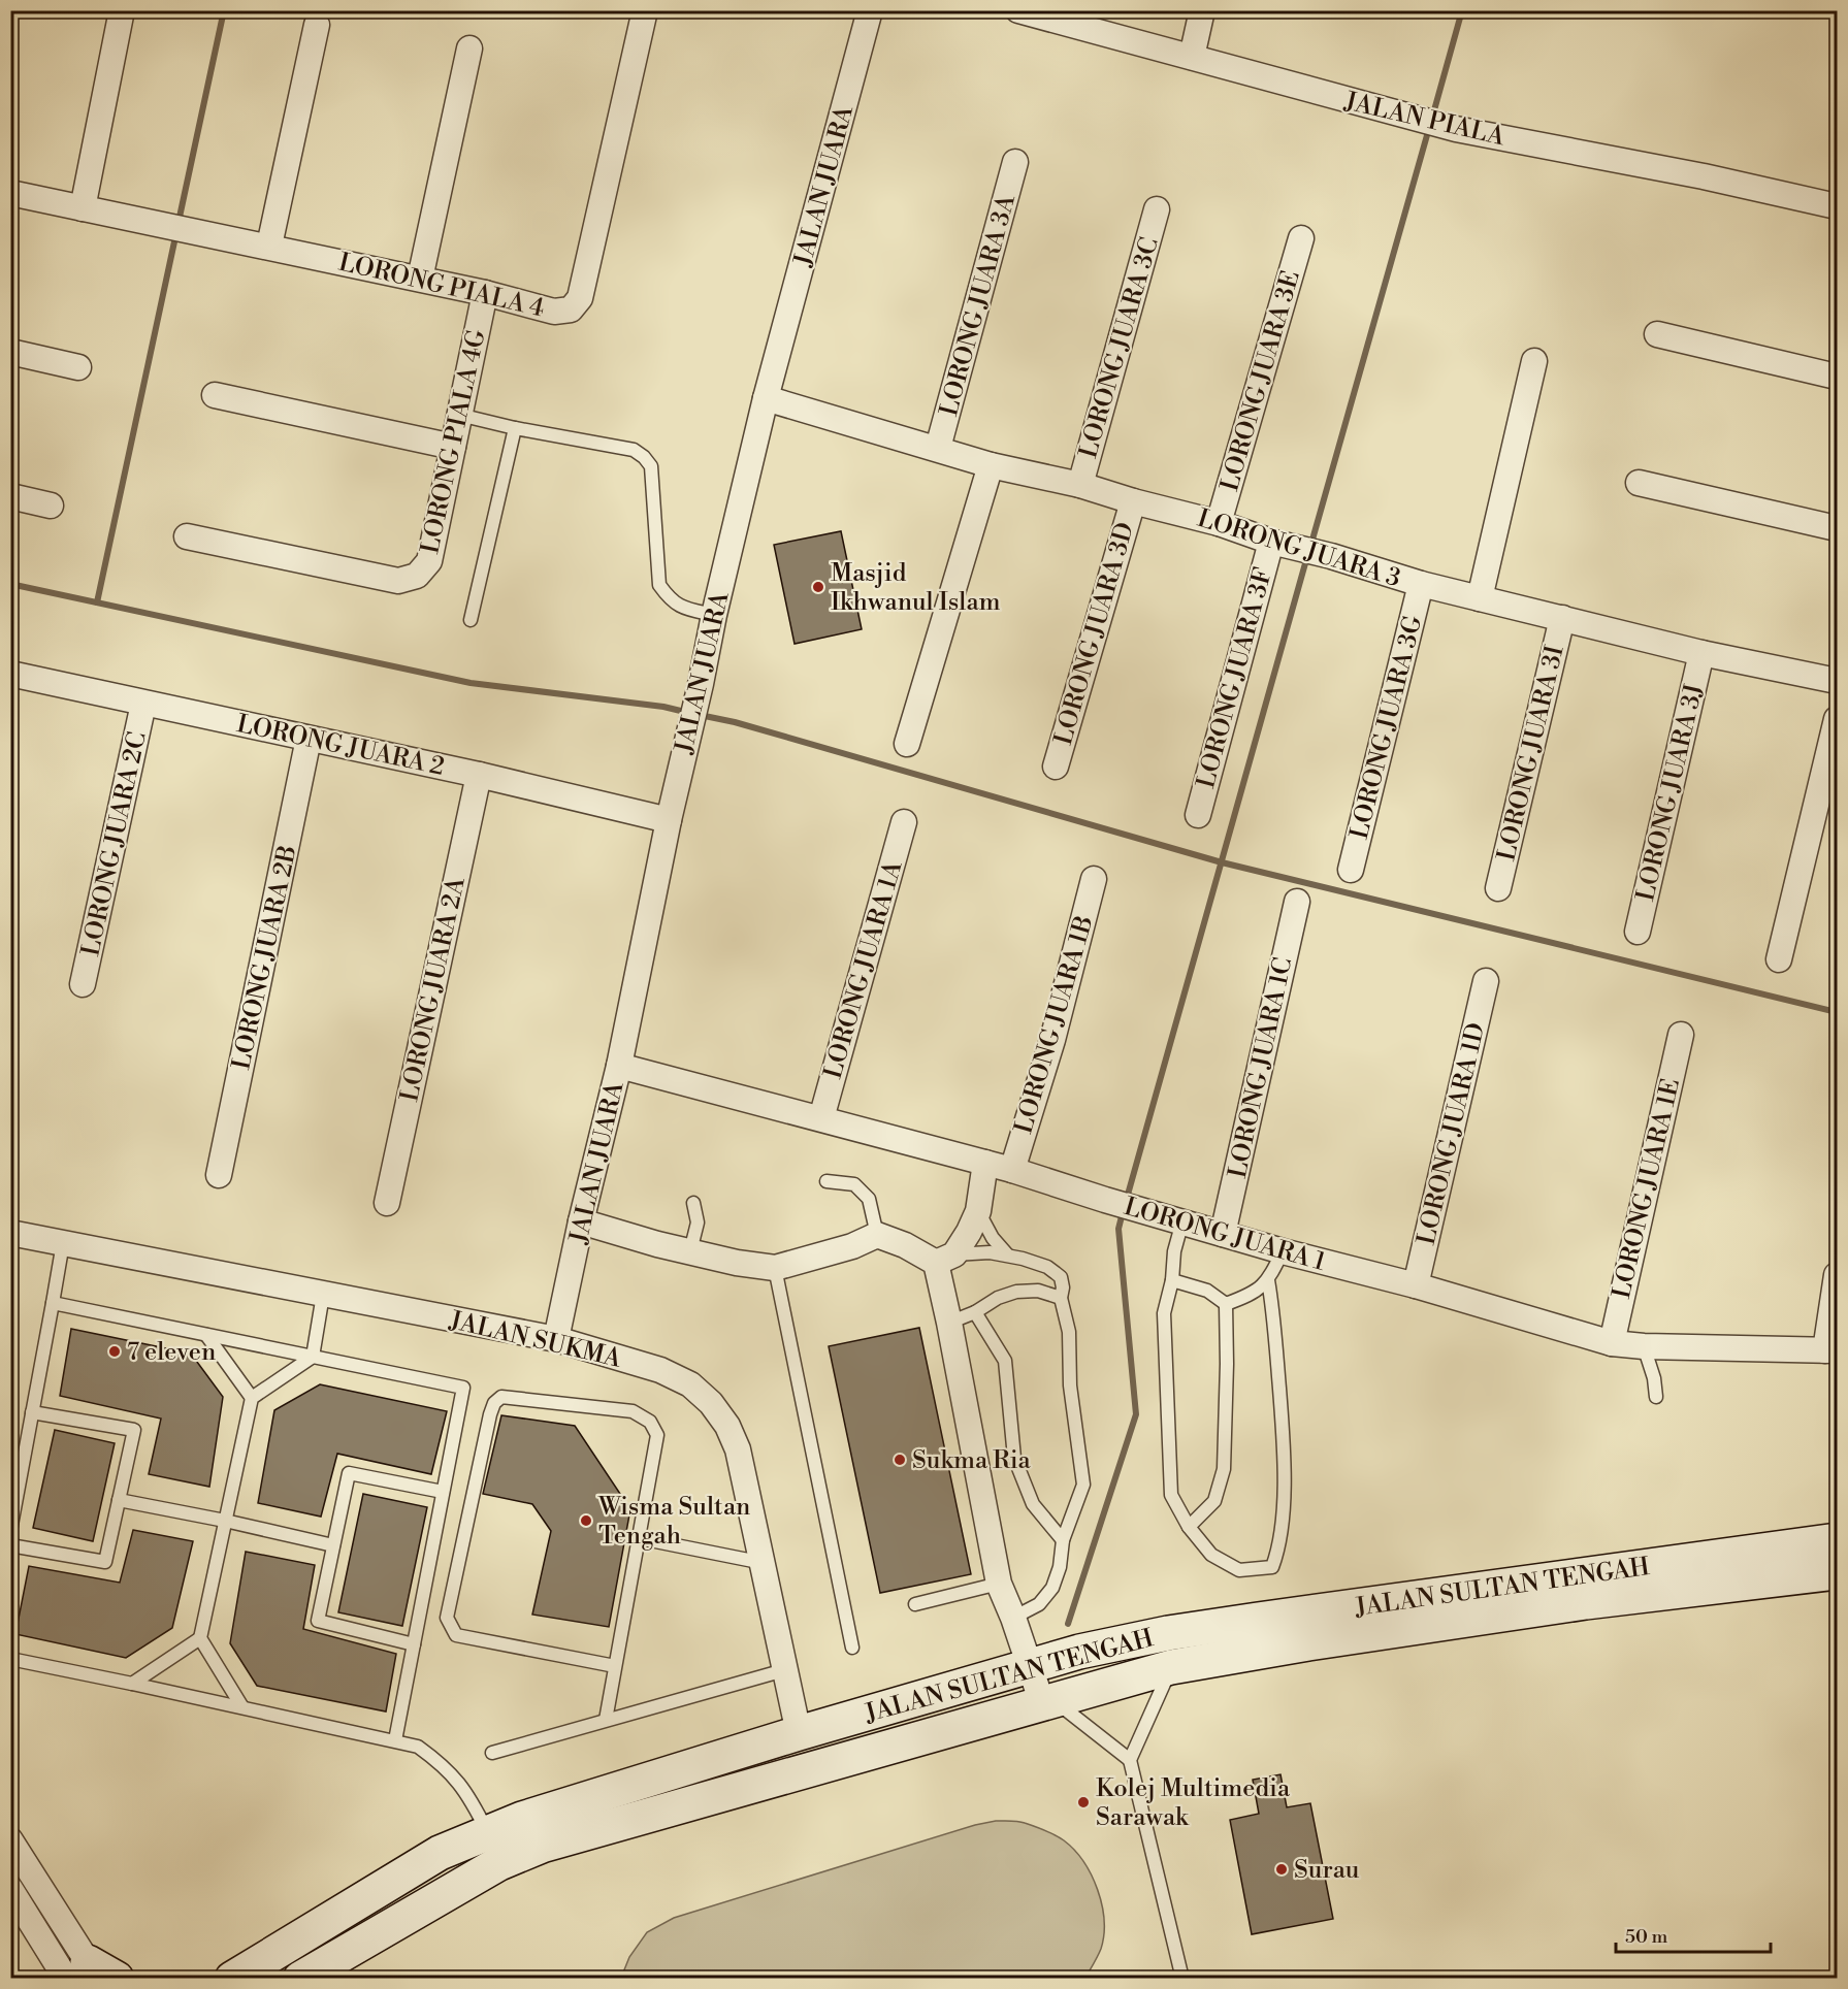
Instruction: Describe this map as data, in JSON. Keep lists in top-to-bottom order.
{
  "streets": {
    "main road": ["JALAN SULTAN TENGAH"],
    "street": [
      "JALAN PIALA",
      "JALAN JUARA",
      "LORONG PIALA 4",
      "LORONG JUARA 3A",
      "LORONG JUARA 3C",
      "LORONG JUARA 3E",
      "LORONG PIALA 4G",
      "LORONG JUARA 3",
      "LORONG JUARA 3D",
      "LORONG JUARA 3F",
      "LORONG JUARA 3G",
      "LORONG JUARA 2",
      "LORONG JUARA 3I",
      "LORONG JUARA 3J",
      "LORONG JUARA 2C",
      "LORONG JUARA 2B",
      "LORONG JUARA 1A",
      "LORONG JUARA 2A",
      "LORONG JUARA 1B",
      "LORONG JUARA 1C",
      "LORONG JUARA 1D",
      "LORONG JUARA 1E",
      "LORONG JUARA 1",
      "JALAN SUKMA"
    ]
  },
  "crossings": [
    ["JALAN JUARA", "LORONG JUARA 3"],
    ["JALAN JUARA", "LORONG JUARA 2"],
    ["JALAN JUARA", "LORONG JUARA 1"],
    ["JALAN JUARA", "JALAN SUKMA"],
    ["LORONG PIALA 4", "LORONG PIALA 4G"],
    ["LORONG JUARA 3A", "LORONG JUARA 3"],
    ["LORONG JUARA 3C", "LORONG JUARA 3"],
    ["LORONG JUARA 3E", "LORONG JUARA 3"],
    ["LORONG JUARA 3", "LORONG JUARA 3D"],
    ["LORONG JUARA 3", "LORONG JUARA 3F"],
    ["LORONG JUARA 3", "LORONG JUARA 3G"],
    ["LORONG JUARA 3", "LORONG JUARA 3I"],
    ["LORONG JUARA 3", "LORONG JUARA 3J"],
    ["LORONG JUARA 2", "LORONG JUARA 2C"],
    ["LORONG JUARA 2", "LORONG JUARA 2B"],
    ["LORONG JUARA 2", "LORONG JUARA 2A"],
    ["LORONG JUARA 1A", "LORONG JUARA 1"],
    ["LORONG JUARA 1B", "LORONG JUARA 1"],
    ["LORONG JUARA 1C", "LORONG JUARA 1"],
    ["LORONG JUARA 1D", "LORONG JUARA 1"],
    ["LORONG JUARA 1E", "LORONG JUARA 1"],
    ["JALAN SUKMA", "JALAN SULTAN TENGAH"]
  ],
  "places": [
    "Masjid Ikhwanul Islam",
    "7 eleven",
    "Sukma Ria",
    "Wisma Sultan Tengah",
    "Kolej Multimedia Sarawak",
    "Surau"
  ],
  "scale_bar": "50 m"
}
